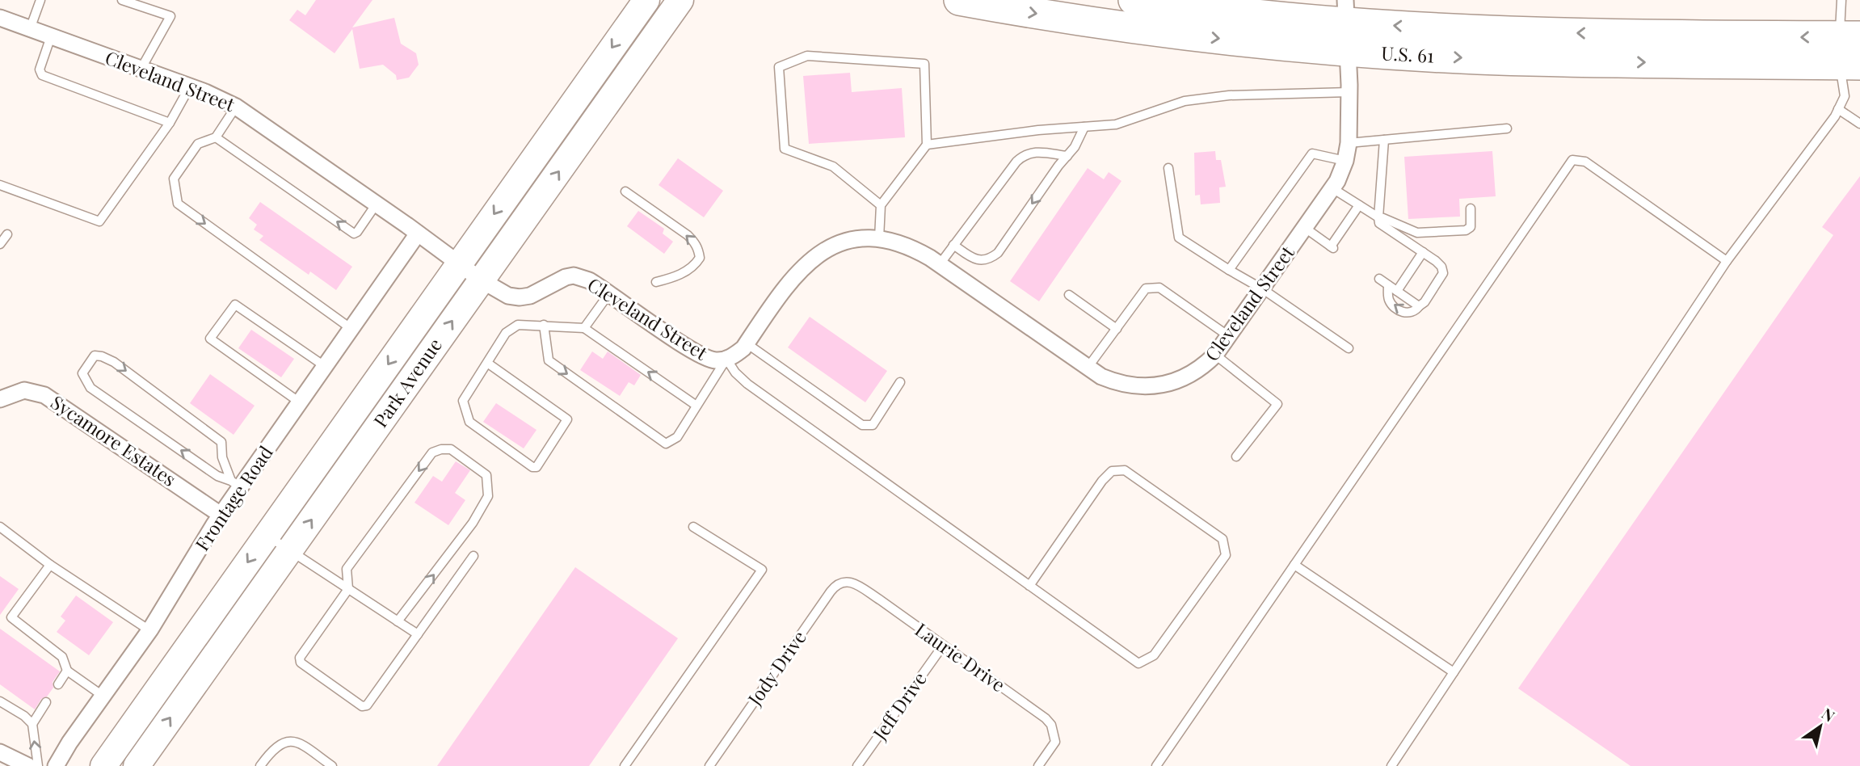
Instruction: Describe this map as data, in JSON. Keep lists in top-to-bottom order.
{
  "streets": {
    "highway": ["U.S. 61"],
    "main road": ["Park Avenue"],
    "street": ["Cleveland Street", "Sycamore Estates", "Frontage Road"],
    "lane": ["Laurie Drive", "Jody Drive", "Jeff Drive"]
  },
  "crossings": [
    ["U.S. 61", "Cleveland Street"],
    ["Cleveland Street", "Park Avenue"],
    ["Cleveland Street", "Frontage Road"],
    ["Sycamore Estates", "Frontage Road"],
    ["Laurie Drive", "Jody Drive"],
    ["Laurie Drive", "Jeff Drive"]
  ],
  "north": "top right"
}
